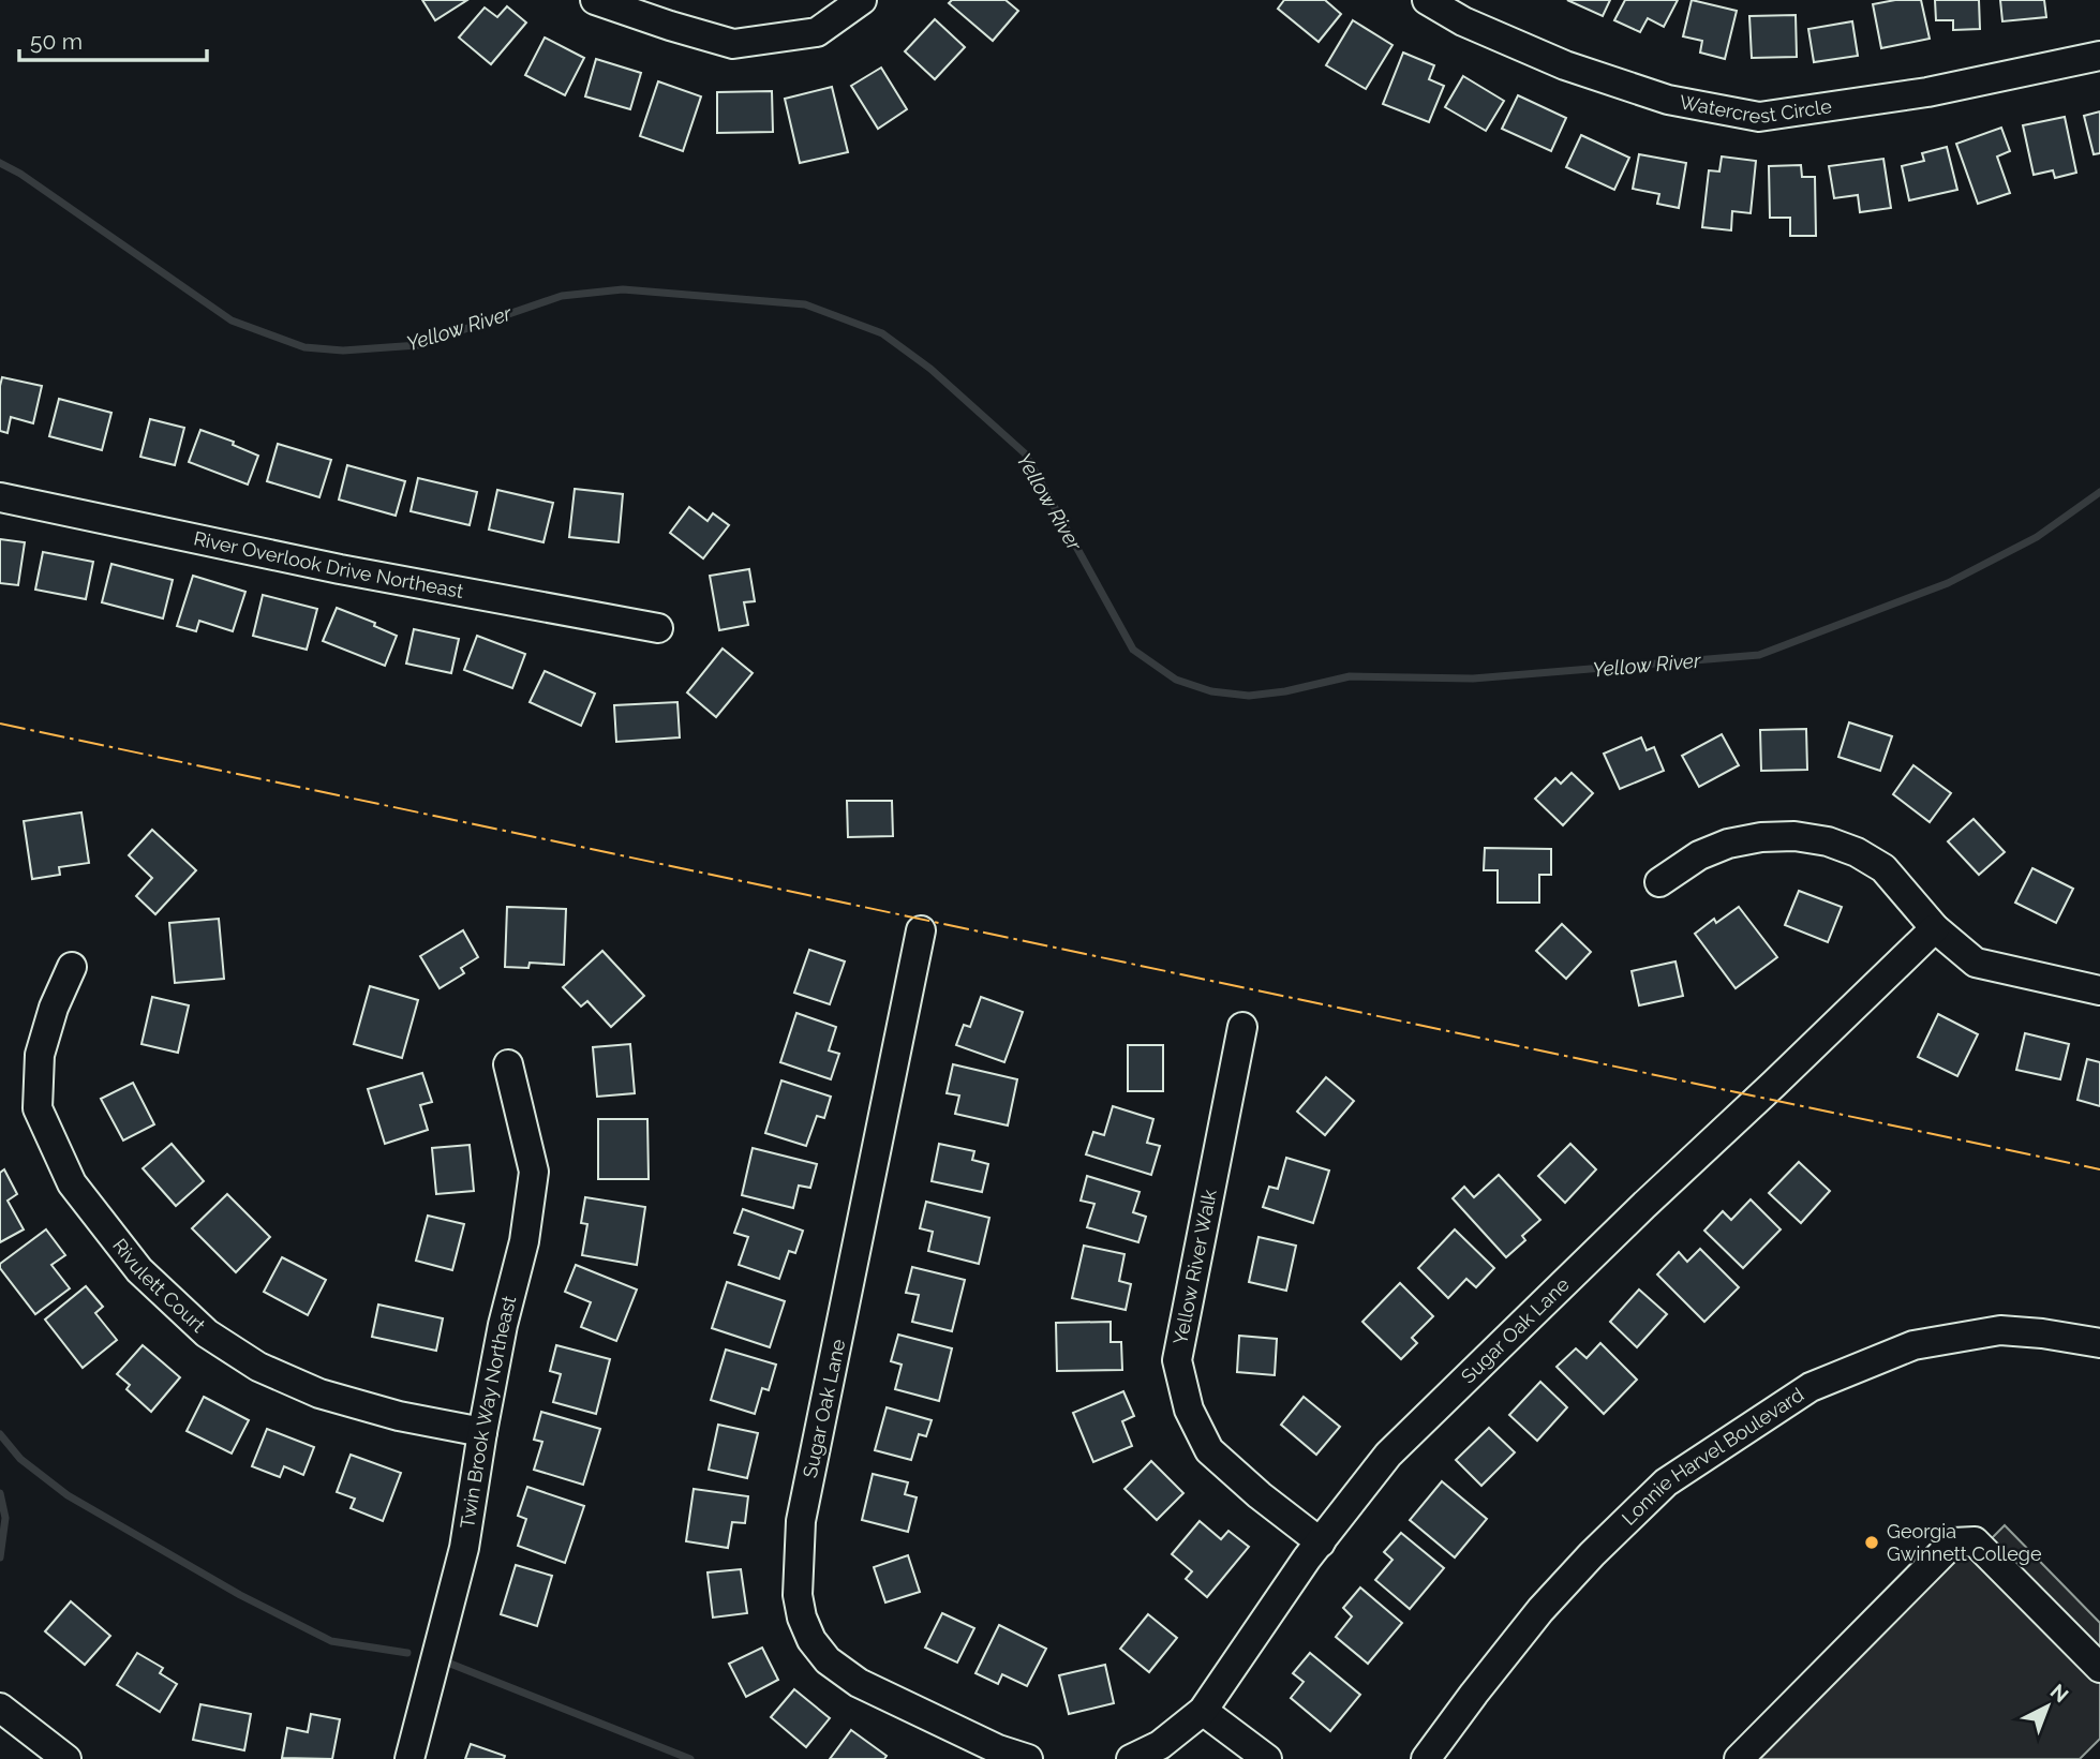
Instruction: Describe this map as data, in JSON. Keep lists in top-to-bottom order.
{
  "streets": {
    "street": [
      "Watercrest Circle",
      "River Overlook Drive Northeast",
      "Yellow River Walk",
      "Rivulett Court",
      "Sugar Oak Lane",
      "Twin Brook Way Northeast",
      "Lonnie Harvel Boulevard"
    ]
  },
  "crossings": [
    ["Yellow River Walk", "Sugar Oak Lane"],
    ["Rivulett Court", "Twin Brook Way Northeast"]
  ],
  "water": ["Yellow River"],
  "places": ["Georgia Gwinnett College"],
  "scale_bar": "50 m",
  "north": "top right"
}
